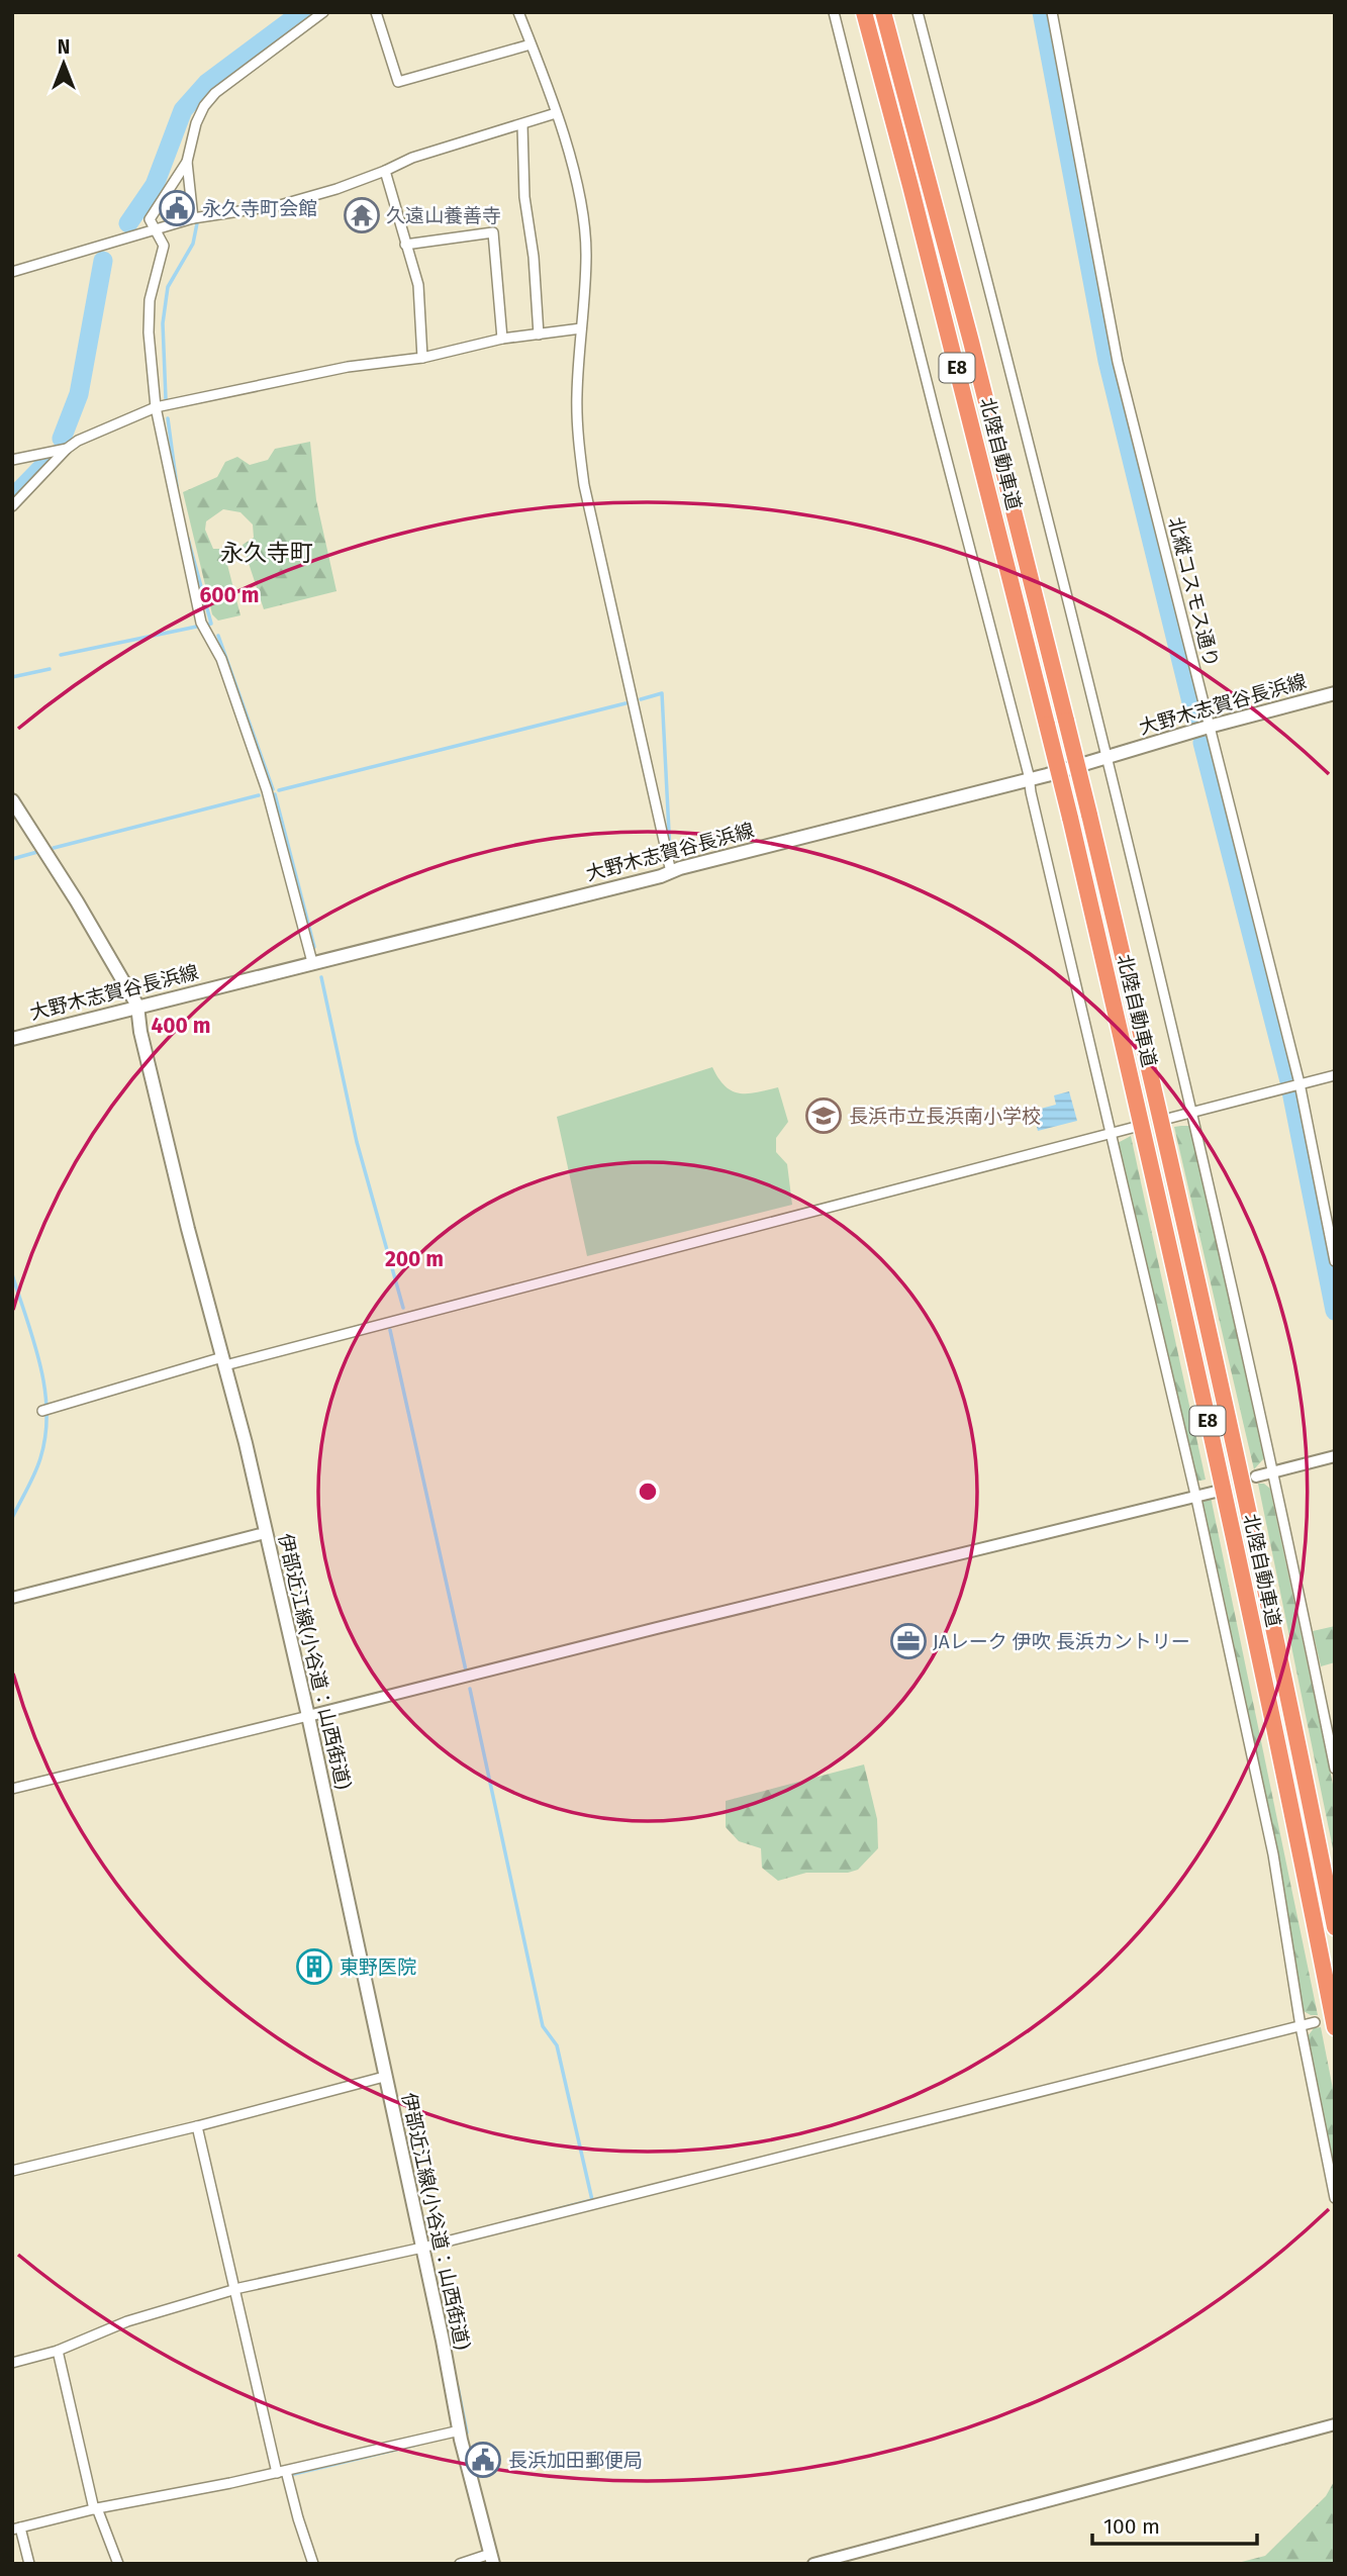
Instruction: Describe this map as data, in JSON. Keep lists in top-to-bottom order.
{
  "streets": {
    "highway": ["E8", "北陸自動車道"],
    "main road": ["大野木志賀谷長浜線", "伊部近江線(小谷道：山西街道)"],
    "street": ["北縦コスモス通り"]
  },
  "crossings": [
    ["北縦コスモス通り", "大野木志賀谷長浜線"],
    ["大野木志賀谷長浜線", "伊部近江線(小谷道：山西街道)"]
  ],
  "districts": ["永久寺町"],
  "places": {
    "public building": ["永久寺町会館", "長浜加田郵便局"],
    "temple": ["久遠山養善寺"],
    "school or university": ["長浜市立長浜南小学校"],
    "office": ["JAレーク 伊吹 長浜カントリー"],
    "building": ["東野医院"]
  },
  "scale_bar": "100 m",
  "north": "top",
  "rings": ["600 m", "400 m", "200 m"]
}
